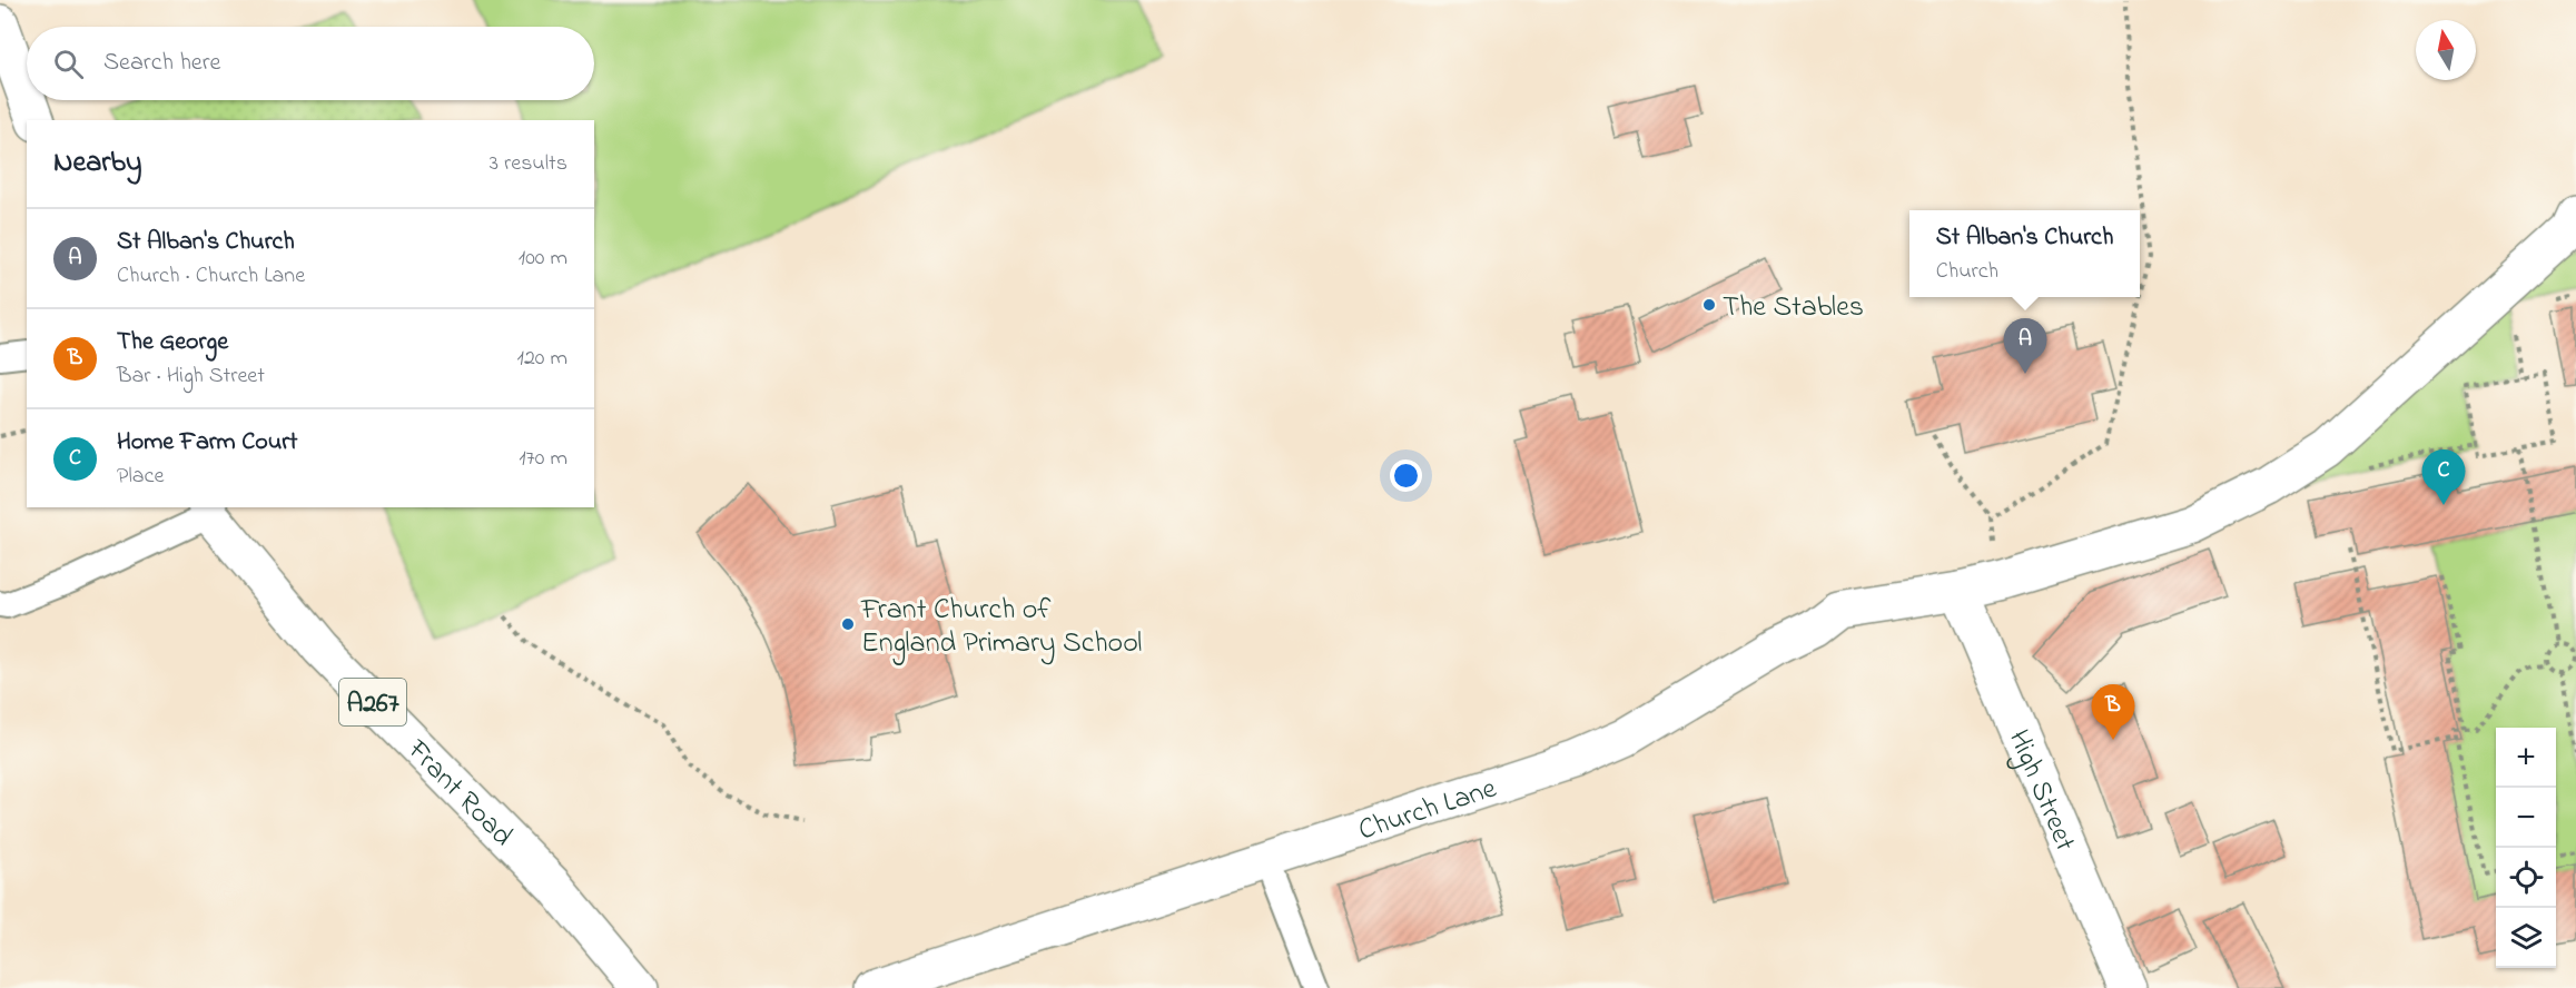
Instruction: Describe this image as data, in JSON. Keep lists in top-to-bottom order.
{
  "streets": {
    "street": [
      "A267",
      "High Street",
      "Frant Road",
      "Church Lane"
    ]
  },
  "crossings": [
    ["High Street", "Church Lane"]
  ],
  "places": ["The Stables", "Frant Church of England Primary School"],
  "north": "top",
  "page": {
    "search": "Search here",
    "heading": ["Nearby", "3 results"],
    "list": [
      {
        "mark": "A",
        "name": "St Alban's Church",
        "note": "Church · Church Lane",
        "value": "100 m"
      },
      {
        "mark": "B",
        "name": "The George",
        "note": "Bar · High Street",
        "value": "120 m"
      },
      {
        "mark": "C",
        "name": "Home Farm Court",
        "note": "Place",
        "value": "170 m"
      }
    ],
    "popup": ["St Alban's Church", "Church"],
    "pins": ["A", "C", "B"],
    "map_buttons": ["+", "−"]
  }
}
